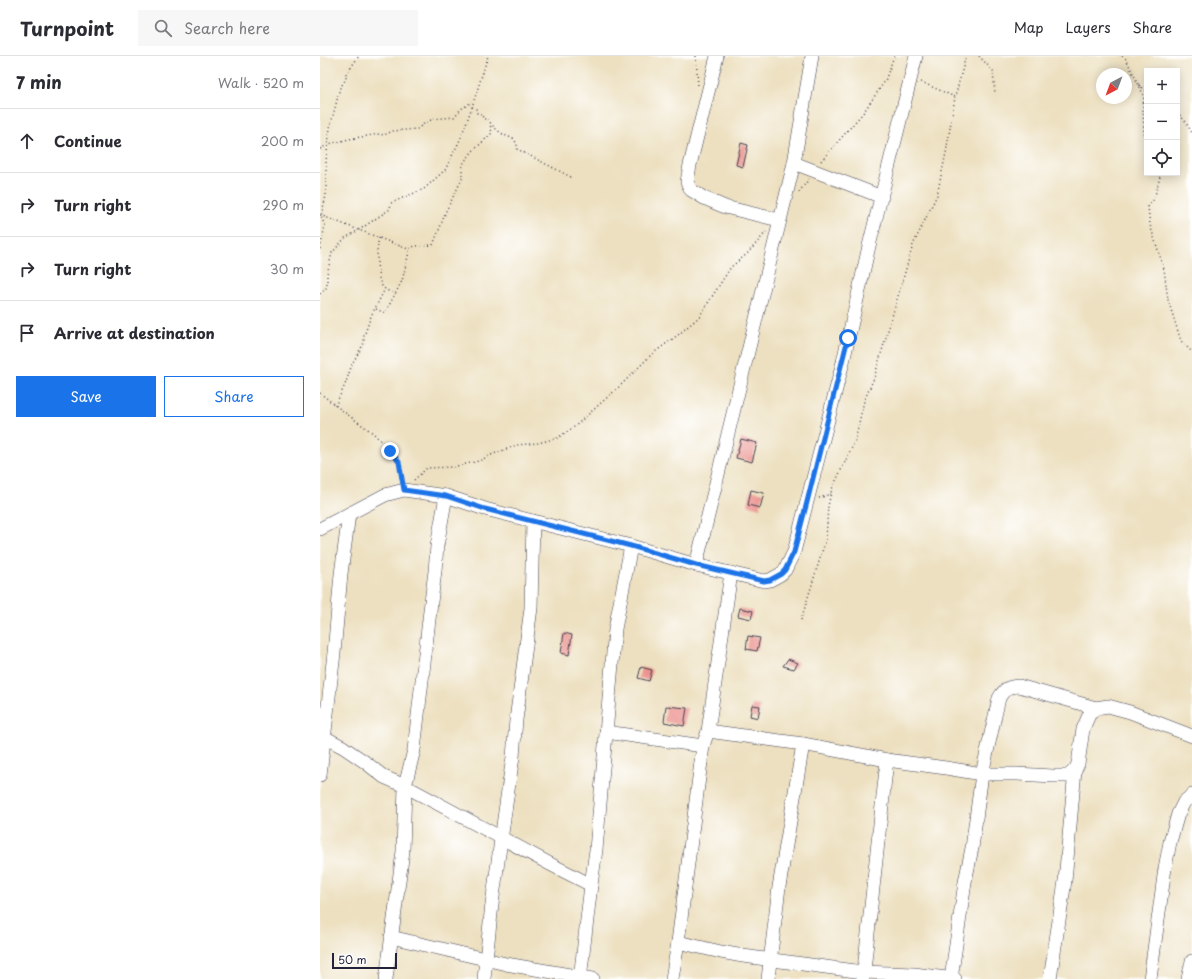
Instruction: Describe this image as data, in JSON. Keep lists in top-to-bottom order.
{
  "scale_bar": "50 m",
  "north": "bottom left",
  "page": {
    "header": "Turnpoint",
    "search": "Search here",
    "nav": ["Map", "Layers", "Share"],
    "heading": ["7 min", "Walk · 520 m"],
    "map_buttons": ["+", "−"],
    "list": [
      ["Continue", "200 m"],
      ["Turn right", "290 m"],
      ["Turn right", "30 m"],
      "Arrive at destination"
    ],
    "buttons": ["Save", "Share"],
    "scale": "50 m"
  }
}
